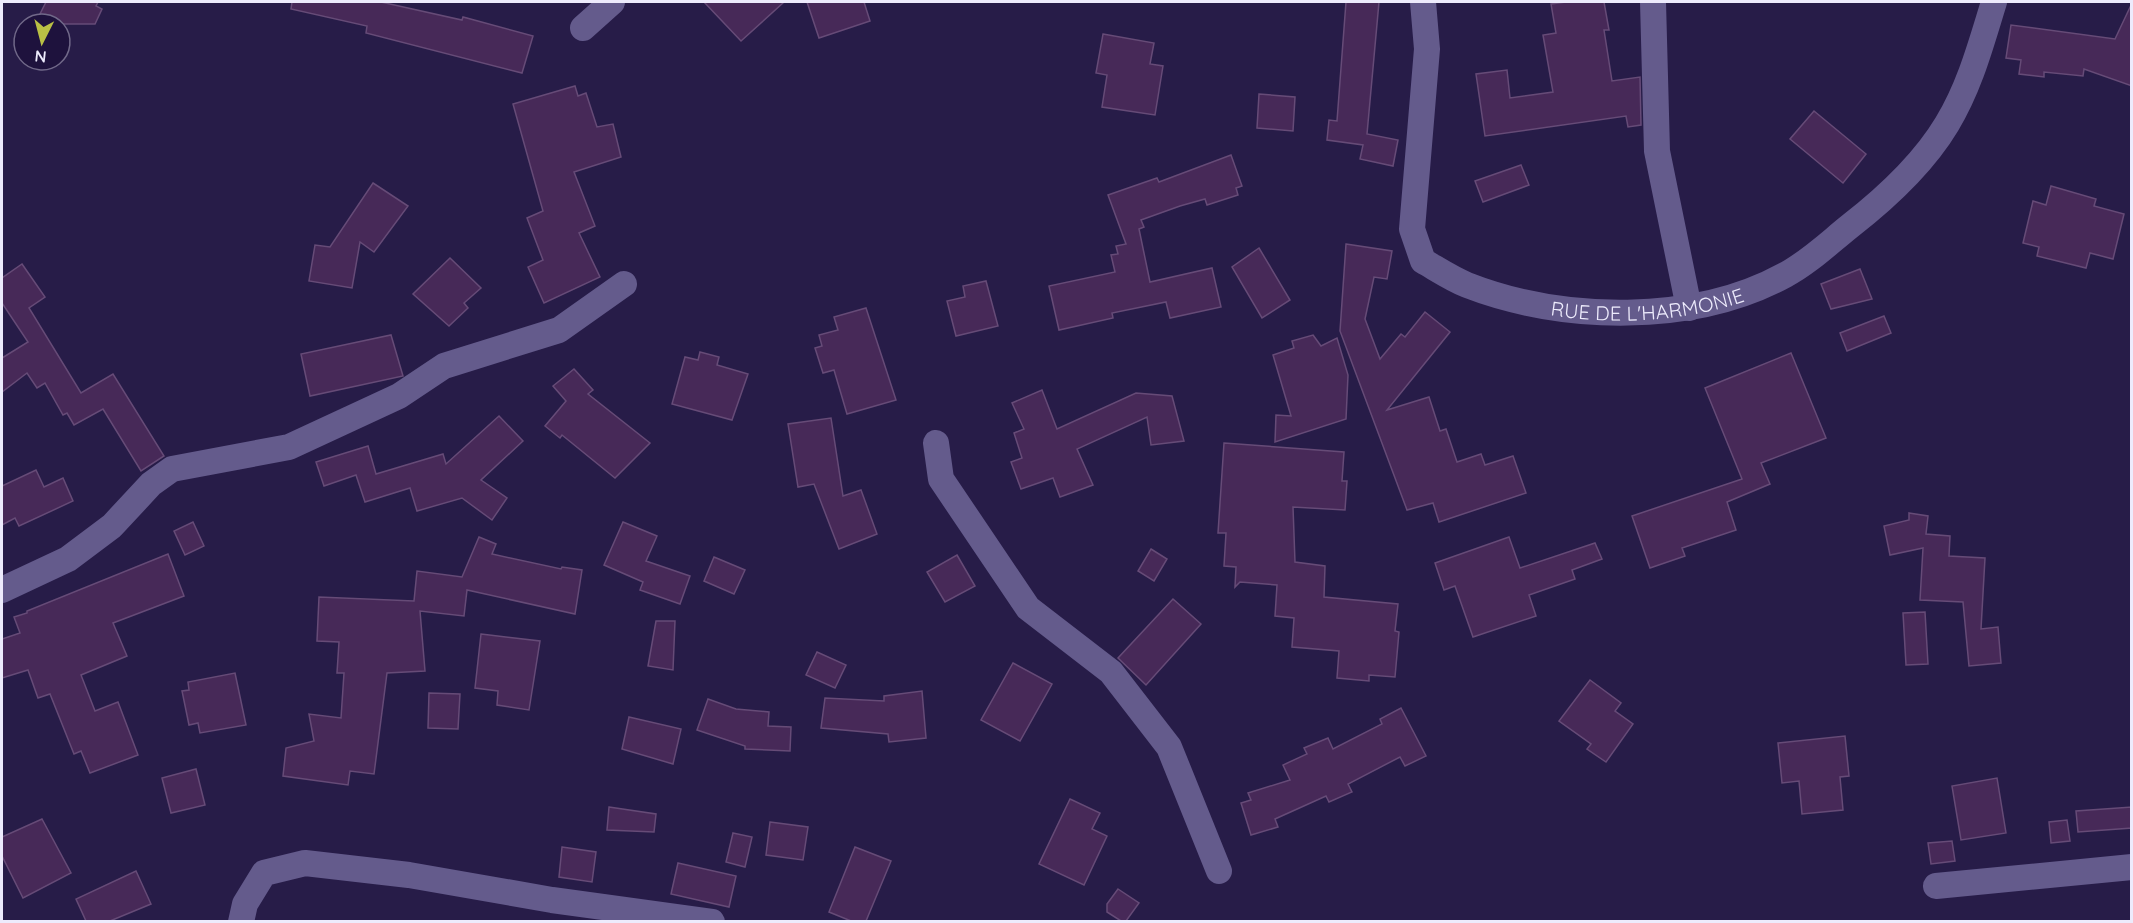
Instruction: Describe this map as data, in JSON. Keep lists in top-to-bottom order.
{
  "streets": {
    "street": ["RUE DE L'HARMONIE"]
  },
  "north": "bottom"
}
